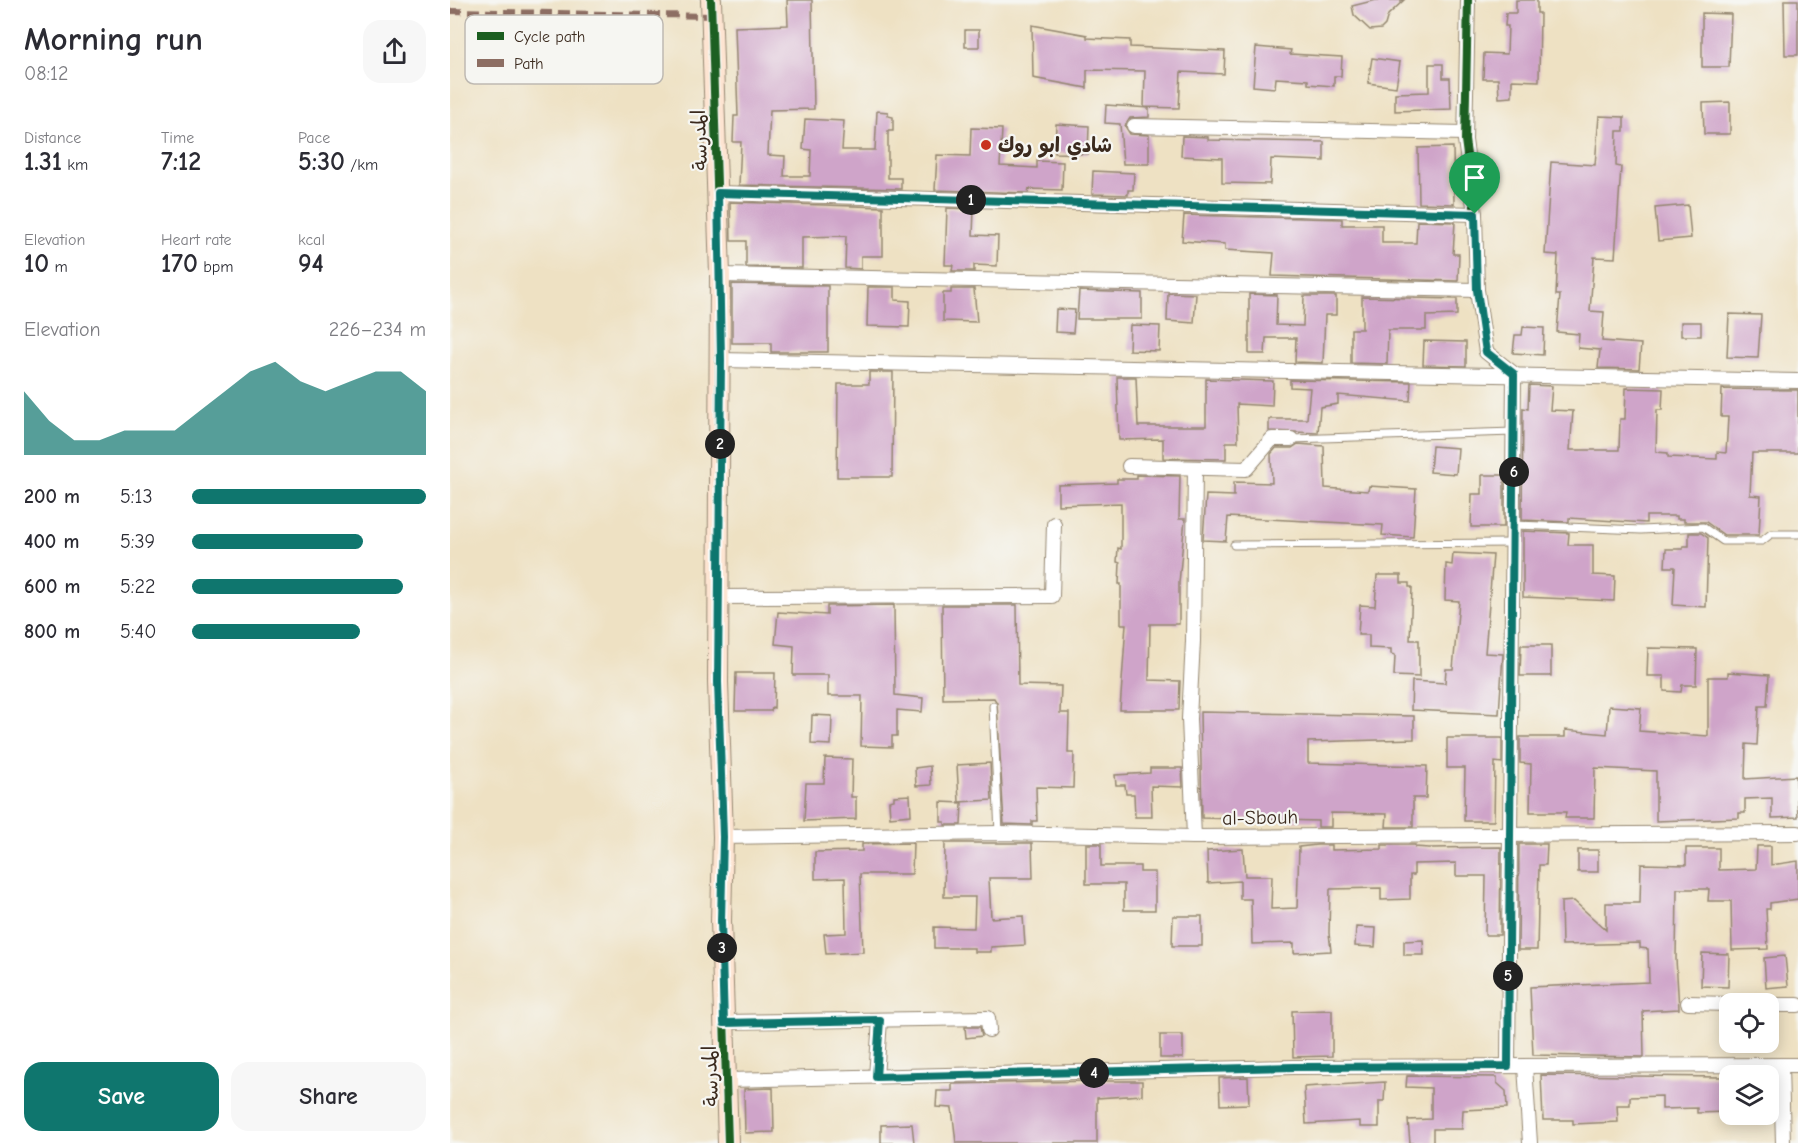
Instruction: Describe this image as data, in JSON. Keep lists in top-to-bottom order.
{
  "streets": {
    "street": ["المدرسة", "al-Sbouh"]
  },
  "crossings": [
    ["المدرسة", "al-Sbouh"]
  ],
  "places": ["شادي ابو روك"],
  "legend": ["Cycle path", "Path"],
  "page": {
    "heading": ["Morning run", "08:12"],
    "stats": [
      ["Distance", "1.31 km"],
      ["Time", "7:12"],
      ["Pace", "5:30 /km"],
      ["Elevation", "10 m"],
      ["Heart rate", "170 bpm"],
      ["kcal", "94"]
    ],
    "pins": [
      "1",
      "2",
      "6",
      "3",
      "5",
      "4"
    ],
    "chart": ["Elevation", "226–234 m"],
    "list": [
      {
        "name": "200 m",
        "note": "5:13"
      },
      {
        "name": "400 m",
        "note": "5:39"
      },
      {
        "name": "600 m",
        "note": "5:22"
      },
      {
        "name": "800 m",
        "note": "5:40"
      }
    ],
    "buttons": ["Save", "Share"]
  }
}
